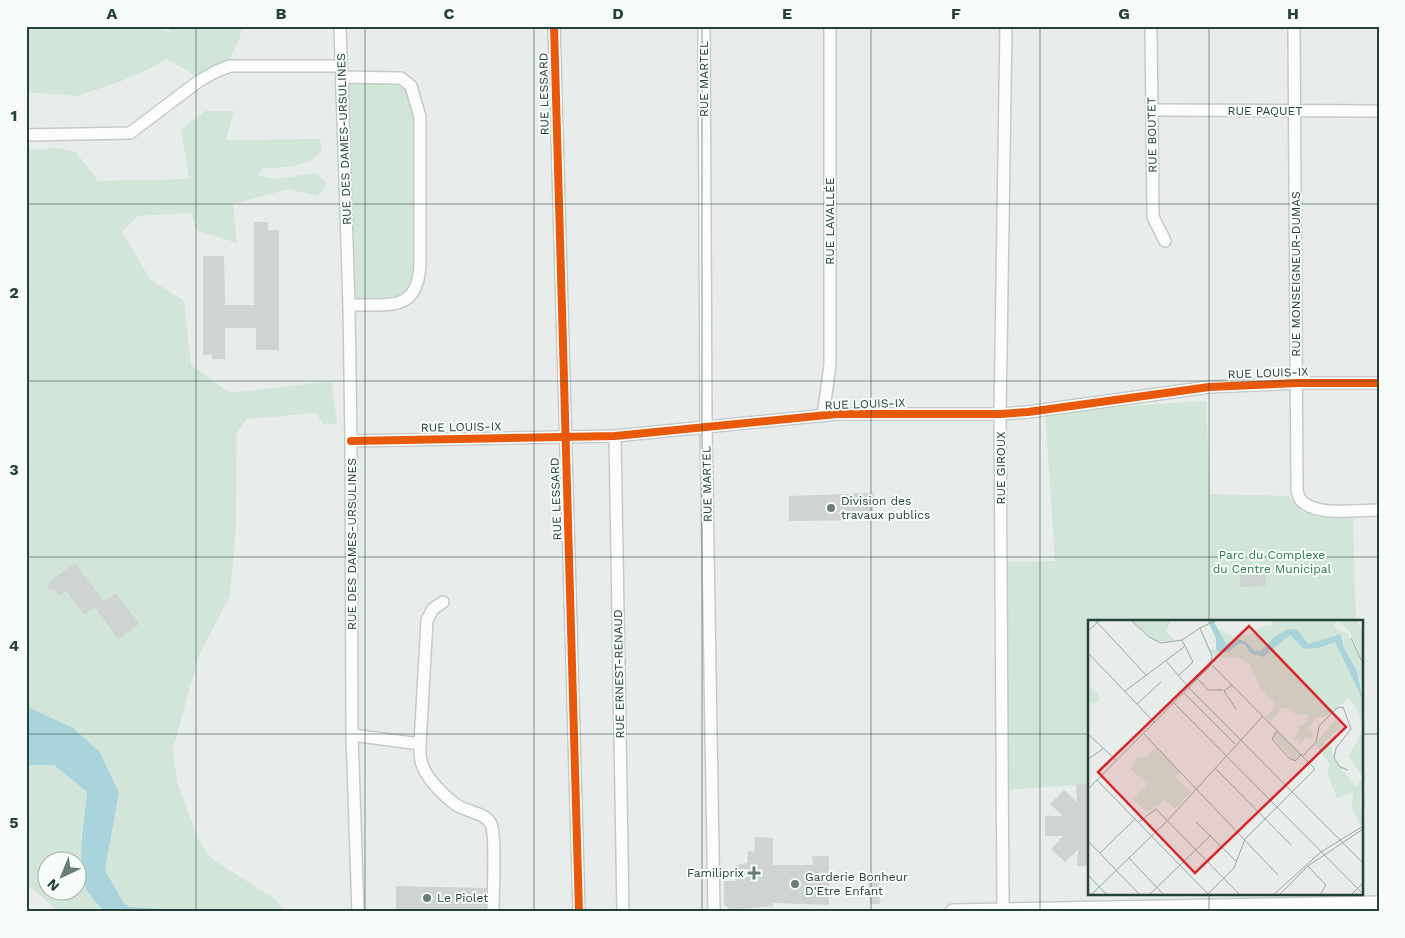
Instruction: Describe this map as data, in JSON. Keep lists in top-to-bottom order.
{
  "streets": {
    "street": [
      "RUE MARTEL",
      "RUE LESSARD",
      "RUE PAQUET",
      "RUE BOUTET",
      "RUE DES DAMES-URSULINES",
      "RUE LAVALLÉE",
      "RUE MONSEIGNEUR-DUMAS",
      "RUE LOUIS-IX",
      "RUE GIROUX",
      "RUE ERNEST-RENAUD"
    ]
  },
  "crossings": [
    ["RUE MARTEL", "RUE LOUIS-IX"],
    ["RUE LESSARD", "RUE LOUIS-IX"],
    ["RUE PAQUET", "RUE BOUTET"],
    ["RUE PAQUET", "RUE MONSEIGNEUR-DUMAS"],
    ["RUE DES DAMES-URSULINES", "RUE LOUIS-IX"],
    ["RUE LAVALLÉE", "RUE LOUIS-IX"],
    ["RUE MONSEIGNEUR-DUMAS", "RUE LOUIS-IX"],
    ["RUE LOUIS-IX", "RUE GIROUX"],
    ["RUE LOUIS-IX", "RUE ERNEST-RENAUD"]
  ],
  "parks": ["Parc du Complexe du Centre Municipal"],
  "places": {
    "other": ["Division des travaux publics", "Garderie Bonheur D'Etre Enfant", "Le Piolet"],
    "health": ["Familiprix"]
  },
  "north": "bottom left",
  "grid": {
    "columns": [
      "A",
      "B",
      "C",
      "D",
      "E",
      "F",
      "G",
      "H"
    ],
    "rows": [
      "1",
      "2",
      "3",
      "4",
      "5"
    ]
  }
}
